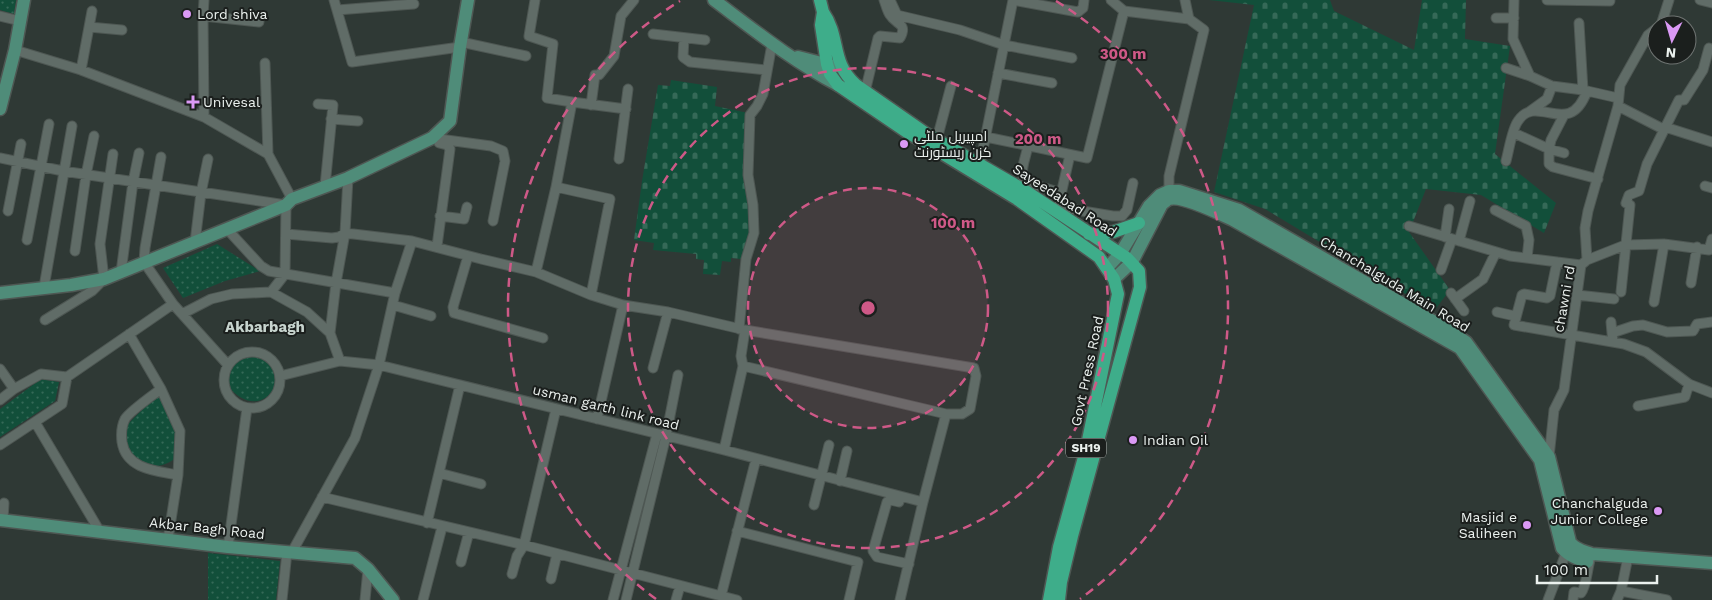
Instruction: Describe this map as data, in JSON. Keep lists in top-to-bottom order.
{
  "streets": {
    "main road": [
      "Sayeedabad Road",
      "Chanchalguda Main Road",
      "Govt Press Road",
      "SH19",
      "Akbar Bagh Road"
    ],
    "street": ["chawni rd", "usman garth link road"]
  },
  "crossings": [
    ["Sayeedabad Road", "SH19"],
    ["Chanchalguda Main Road", "chawni rd"],
    ["Govt Press Road", "SH19"]
  ],
  "districts": ["Akbarbagh"],
  "places": {
    "other": [
      "Lord shiva",
      "امپیریل ملٹی کزن ریسٹورنٹ",
      "Indian Oil",
      "Chanchalguda Junior College",
      "Masjid e Saliheen"
    ],
    "health": ["Univesal"]
  },
  "scale_bar": "100 m",
  "north": "bottom",
  "rings": ["300 m", "200 m", "100 m"]
}
